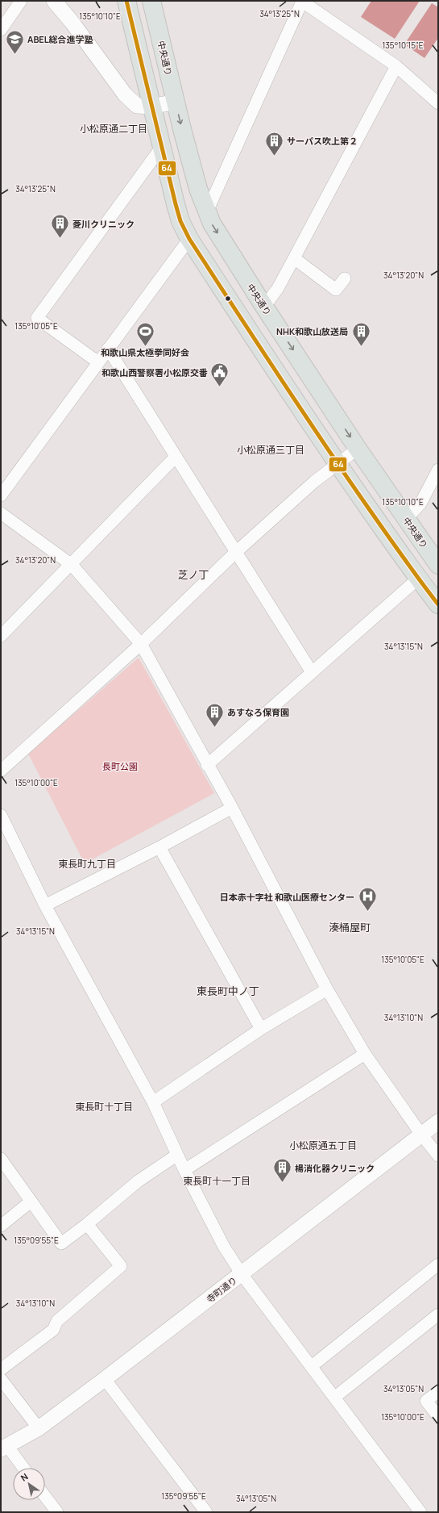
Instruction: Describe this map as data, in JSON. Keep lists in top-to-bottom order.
{
  "streets": {
    "highway": ["中央通り"],
    "street": ["寺町通り"]
  },
  "districts": [
    "小松原通二丁目",
    "小松原通三丁目",
    "芝ノ丁",
    "東長町九丁目",
    "湊桶屋町",
    "東長町中ノ丁",
    "東長町十丁目",
    "小松原通五丁目",
    "東長町十一丁目"
  ],
  "parks": ["長町公園"],
  "places": {
    "school or university": ["ABEL総合進学塾"],
    "building": [
      "サーパス吹上第２",
      "菱川クリニック",
      "NHK和歌山放送局",
      "あすなろ保育園",
      "楊消化器クリニック"
    ],
    "sports": ["和歌山県太極拳同好会"],
    "public building": ["和歌山西警察署小松原交番"],
    "hospital": ["日本赤十字社 和歌山医療センター"]
  },
  "lines": ["transit line 64"],
  "north": "top left",
  "coordinates": [
    "34°13'25\"N",
    "135°10'10\"E",
    "135°10'15\"E",
    "34°13'20\"N",
    "135°10'05\"E",
    "34°13'15\"N",
    "135°10'00\"E",
    "34°13'10\"N",
    "135°09'55\"E",
    "34°13'05\"N"
  ]
}
